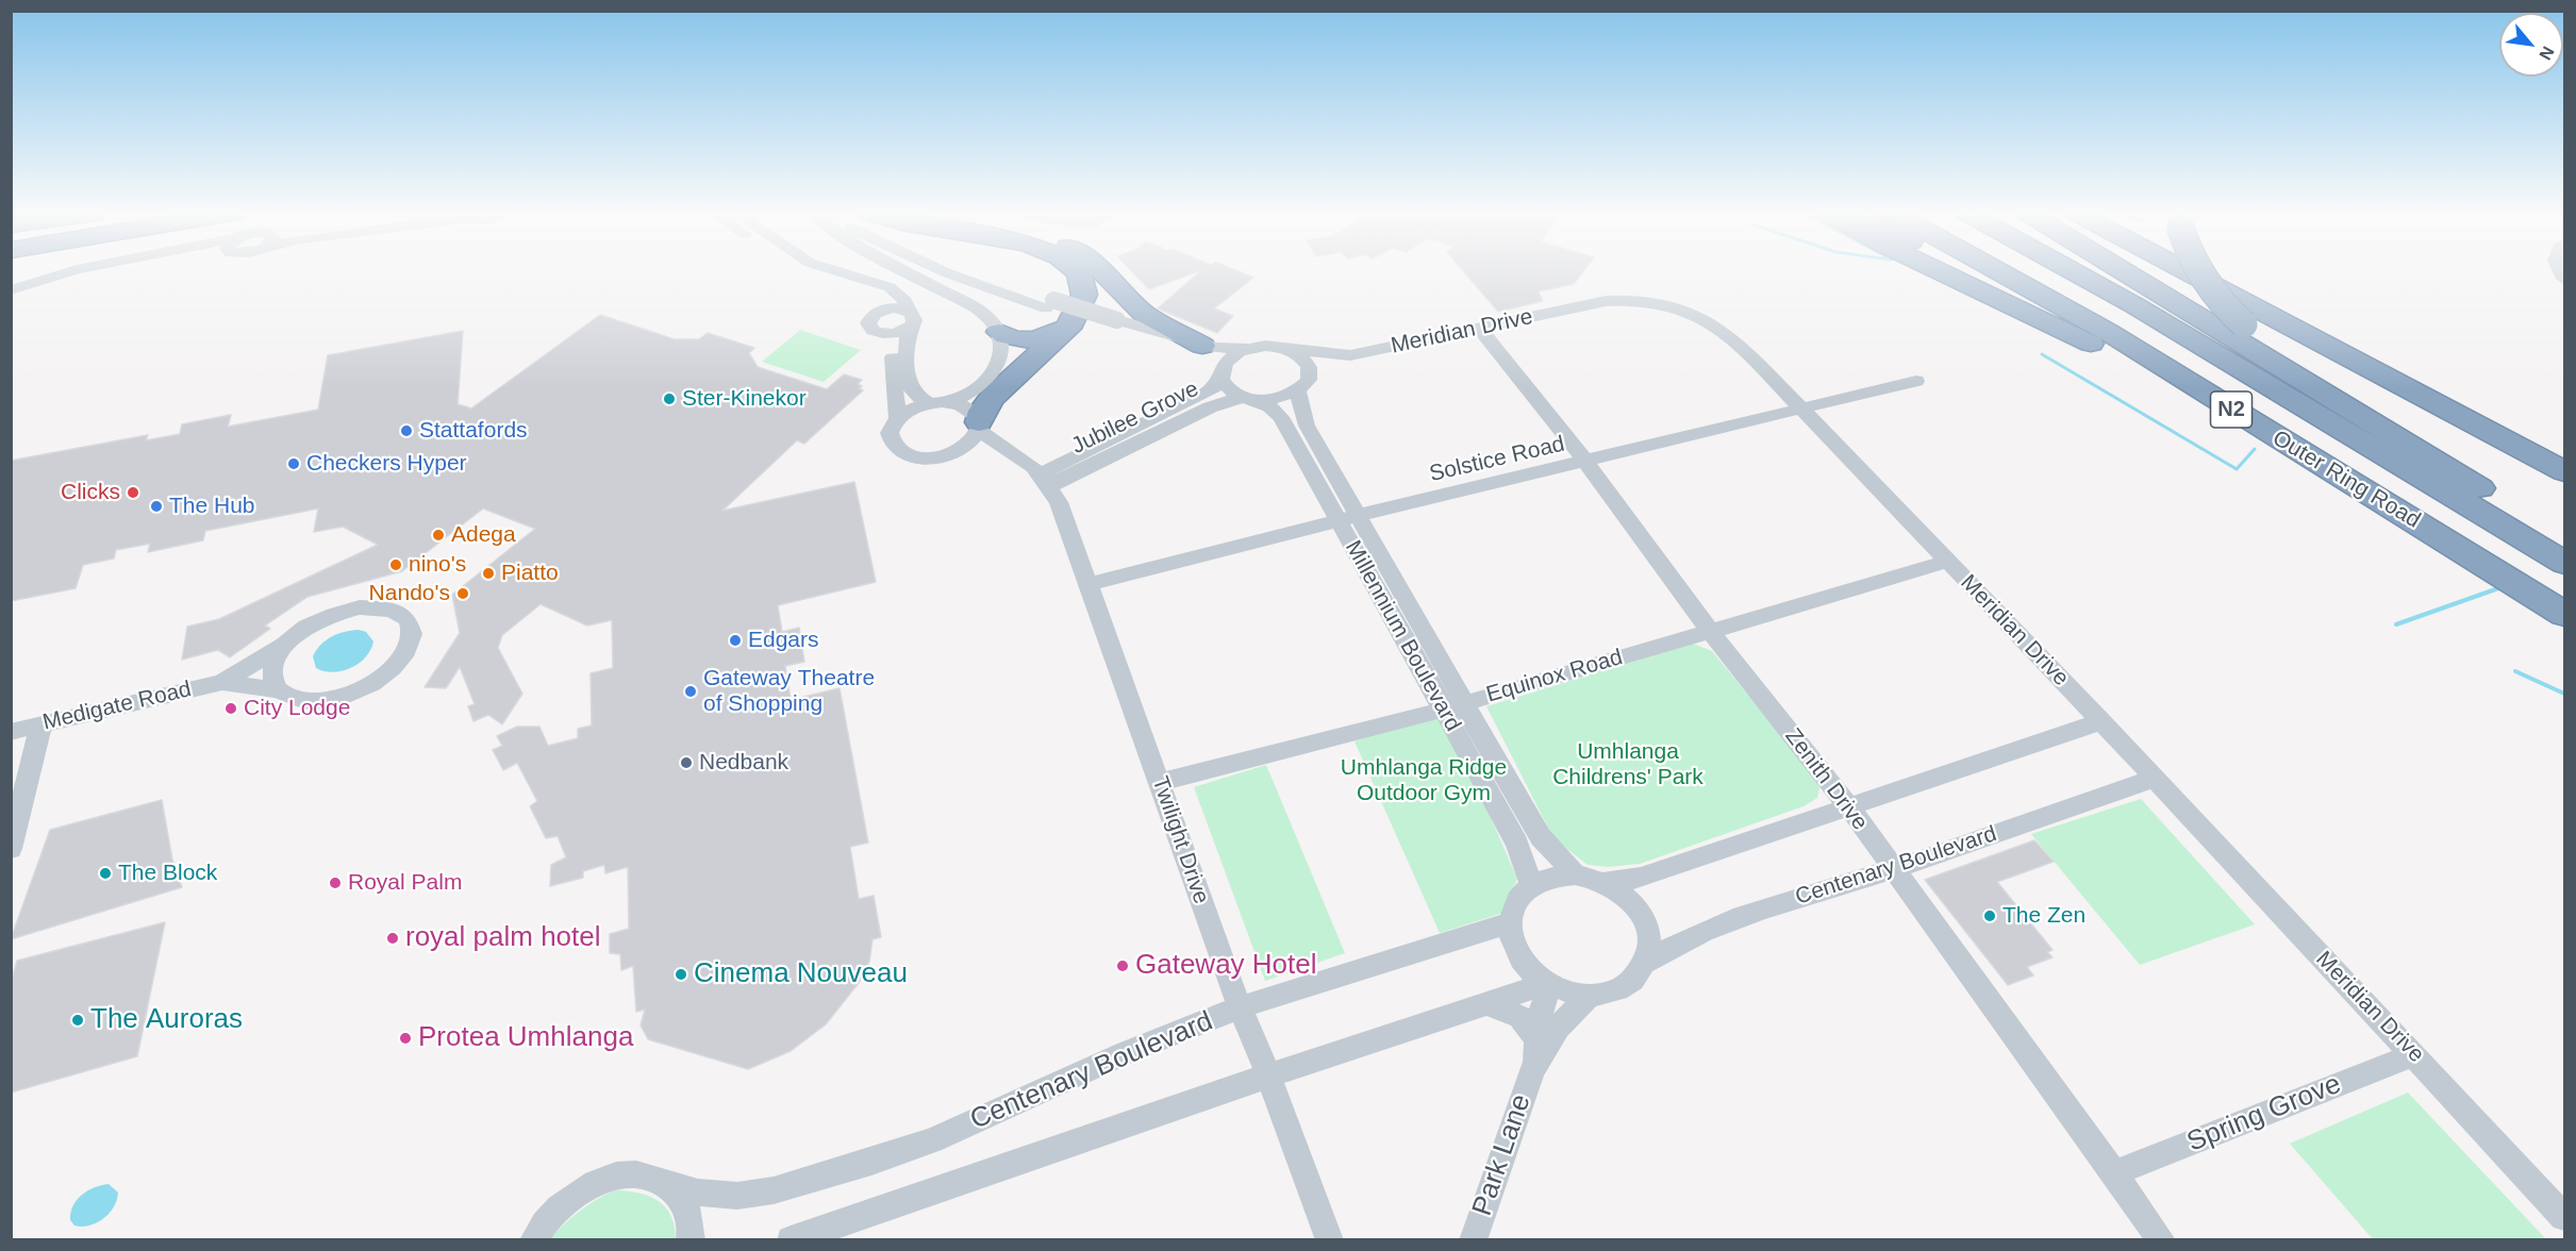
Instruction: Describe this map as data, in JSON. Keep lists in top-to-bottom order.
{
  "streets": {
    "highway": ["N2", "Outer Ring Road"],
    "street": [
      "Meridian Drive",
      "Jubilee Grove",
      "Solstice Road",
      "Millennium Boulevard",
      "Equinox Road",
      "Medigate Road",
      "Zenith Drive",
      "Twilight Drive",
      "Centenary Boulevard",
      "Spring Grove",
      "Park Lane"
    ]
  },
  "crossings": [
    ["Meridian Drive", "Jubilee Grove"],
    ["Meridian Drive", "Solstice Road"],
    ["Meridian Drive", "Millennium Boulevard"],
    ["Meridian Drive", "Equinox Road"],
    ["Meridian Drive", "Zenith Drive"],
    ["Meridian Drive", "Centenary Boulevard"],
    ["Meridian Drive", "Spring Grove"],
    ["Jubilee Grove", "Millennium Boulevard"],
    ["Jubilee Grove", "Twilight Drive"],
    ["Solstice Road", "Millennium Boulevard"],
    ["Solstice Road", "Zenith Drive"],
    ["Solstice Road", "Twilight Drive"],
    ["Millennium Boulevard", "Equinox Road"],
    ["Millennium Boulevard", "Centenary Boulevard"],
    ["Millennium Boulevard", "Park Lane"],
    ["Equinox Road", "Zenith Drive"],
    ["Equinox Road", "Twilight Drive"],
    ["Zenith Drive", "Centenary Boulevard"],
    ["Zenith Drive", "Spring Grove"],
    ["Twilight Drive", "Centenary Boulevard"],
    ["Centenary Boulevard", "Park Lane"]
  ],
  "parks": ["Umhlanga Childrens' Park", "Umhlanga Ridge Outdoor Gym"],
  "places": [
    "Ster-Kinekor",
    "Stattafords",
    "Checkers Hyper",
    "Clicks",
    "The Hub",
    "Adega",
    "nino's",
    "Piatto",
    "Nando's",
    "Edgars",
    "Gateway Theatre of Shopping",
    "City Lodge",
    "Nedbank",
    "The Block",
    "Royal Palm",
    "The Zen",
    "royal palm hotel",
    "Gateway Hotel",
    "Cinema Nouveau",
    "The Auroras",
    "Protea Umhlanga"
  ],
  "north": "bottom right"
}
